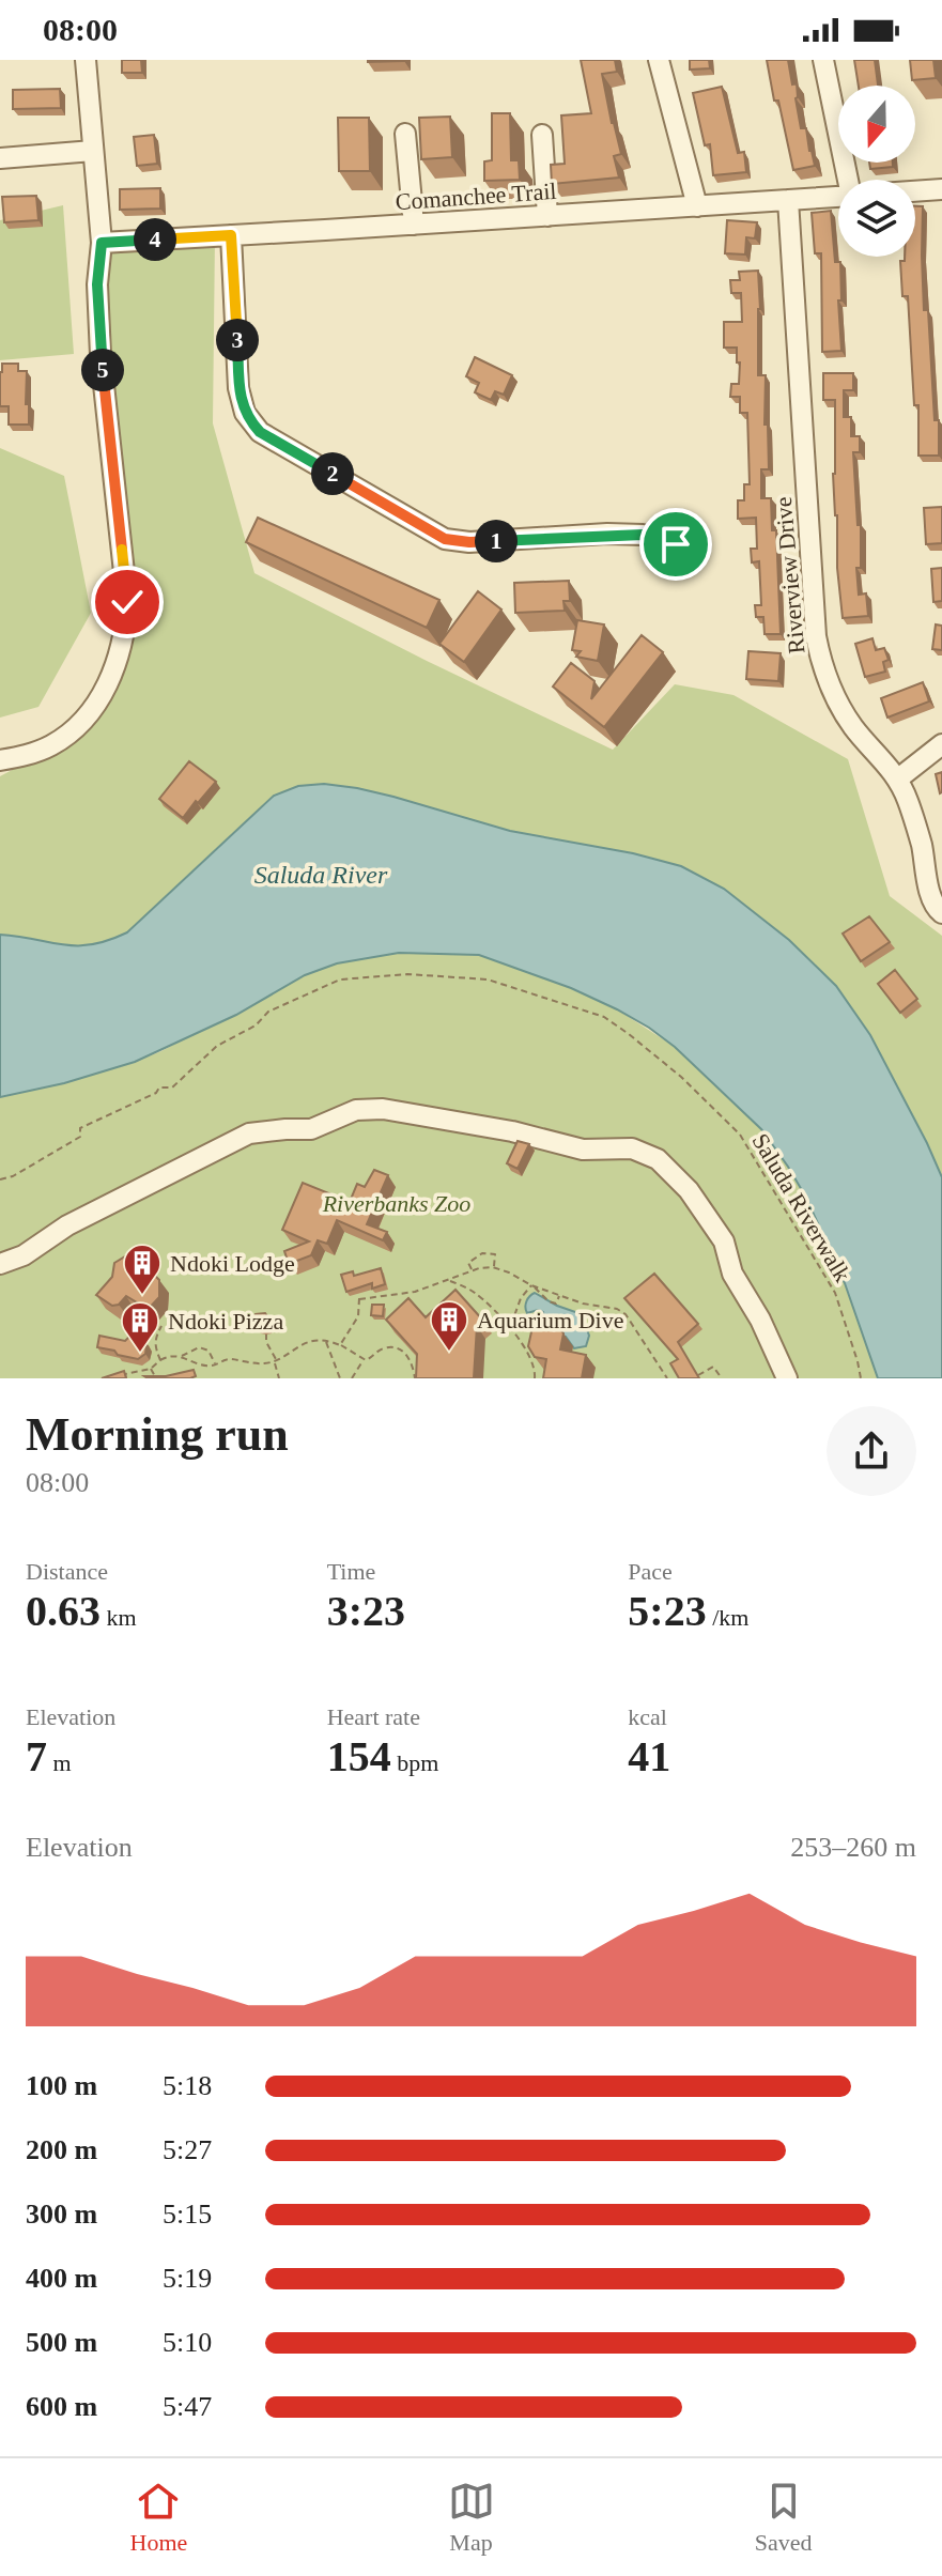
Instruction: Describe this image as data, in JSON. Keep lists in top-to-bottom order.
{
  "streets": {
    "street": ["Comanchee Trail", "Riverview Drive"],
    "path": ["Saluda Riverwalk"]
  },
  "crossings": [
    ["Comanchee Trail", "Riverview Drive"]
  ],
  "water": ["Saluda River"],
  "parks": ["Riverbanks Zoo"],
  "places": {
    "building": ["Ndoki Lodge", "Aquarium Dive", "Ndoki Pizza"]
  },
  "north": "bottom",
  "page": {
    "status": "08:00",
    "pins": [
      "4",
      "3",
      "5",
      "2",
      "1"
    ],
    "heading": ["Morning run", "08:00"],
    "stats": [
      ["Distance", "0.63 km"],
      ["Time", "3:23"],
      ["Pace", "5:23 /km"],
      ["Elevation", "7 m"],
      ["Heart rate", "154 bpm"],
      ["kcal", "41"]
    ],
    "chart": ["Elevation", "253–260 m"],
    "list": [
      {
        "name": "100 m",
        "note": "5:18"
      },
      {
        "name": "200 m",
        "note": "5:27"
      },
      {
        "name": "300 m",
        "note": "5:15"
      },
      {
        "name": "400 m",
        "note": "5:19"
      },
      {
        "name": "500 m",
        "note": "5:10"
      },
      {
        "name": "600 m",
        "note": "5:47"
      }
    ],
    "tabs": ["Home", "Map", "Saved"]
  }
}
